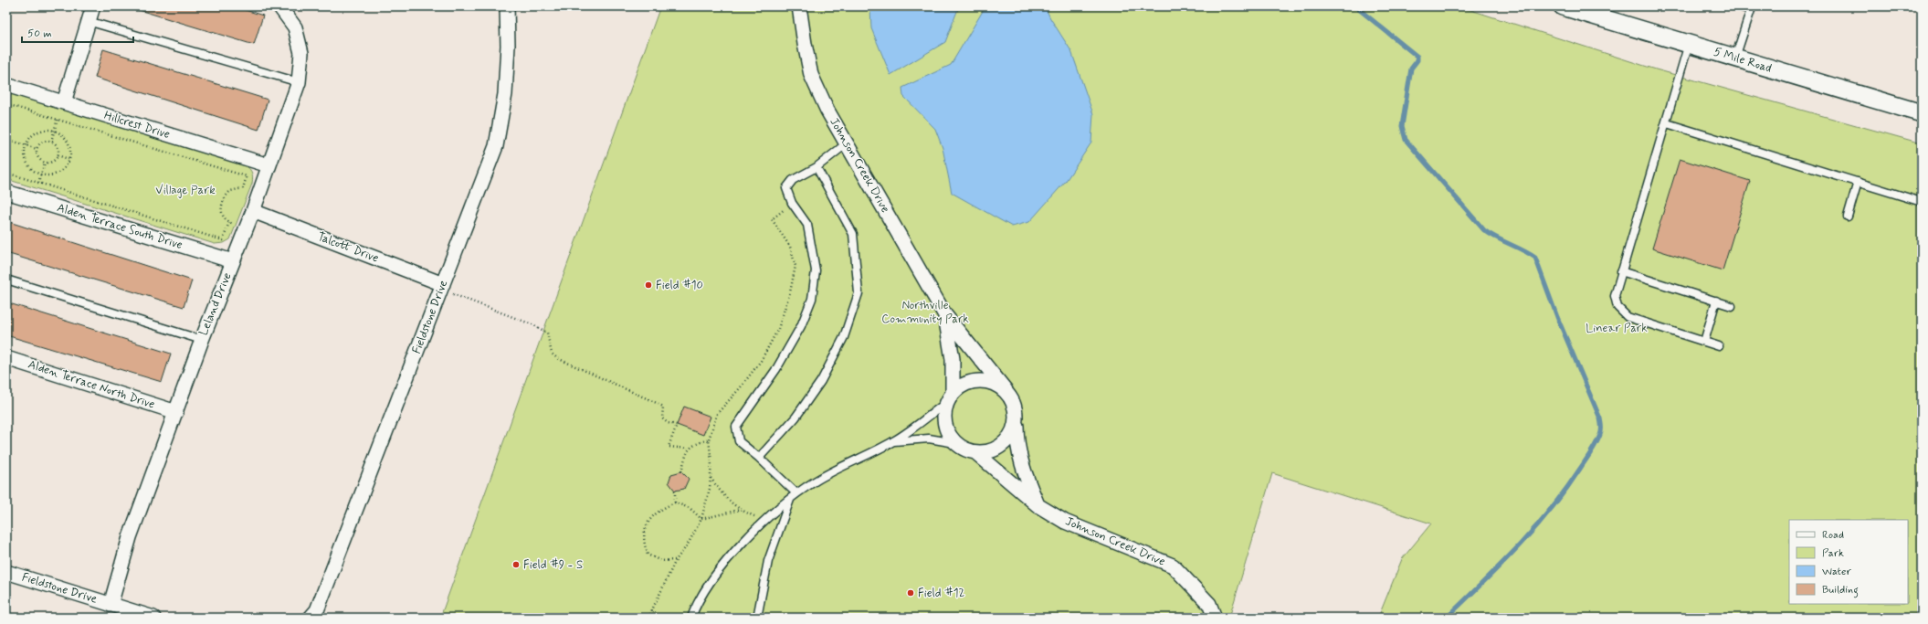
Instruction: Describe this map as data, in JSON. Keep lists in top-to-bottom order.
{
  "streets": {
    "street": [
      "5 Mile Road",
      "Hillcrest Drive",
      "Johnson Creek Drive",
      "Alden Terrace South Drive",
      "Talcott Drive",
      "Leland Drive",
      "Fieldstone Drive",
      "Alden Terrace North Drive"
    ]
  },
  "crossings": [
    ["Hillcrest Drive", "Leland Drive"],
    ["Alden Terrace South Drive", "Leland Drive"],
    ["Talcott Drive", "Leland Drive"],
    ["Talcott Drive", "Fieldstone Drive"],
    ["Leland Drive", "Fieldstone Drive"],
    ["Leland Drive", "Alden Terrace North Drive"]
  ],
  "parks": ["Village Park", "Northville Community Park", "Linear Park"],
  "places": ["Field #10", "Field #9 - S", "Field #12"],
  "legend": [
    "Road",
    "Park",
    "Water",
    "Building"
  ],
  "scale_bar": "50 m"
}
